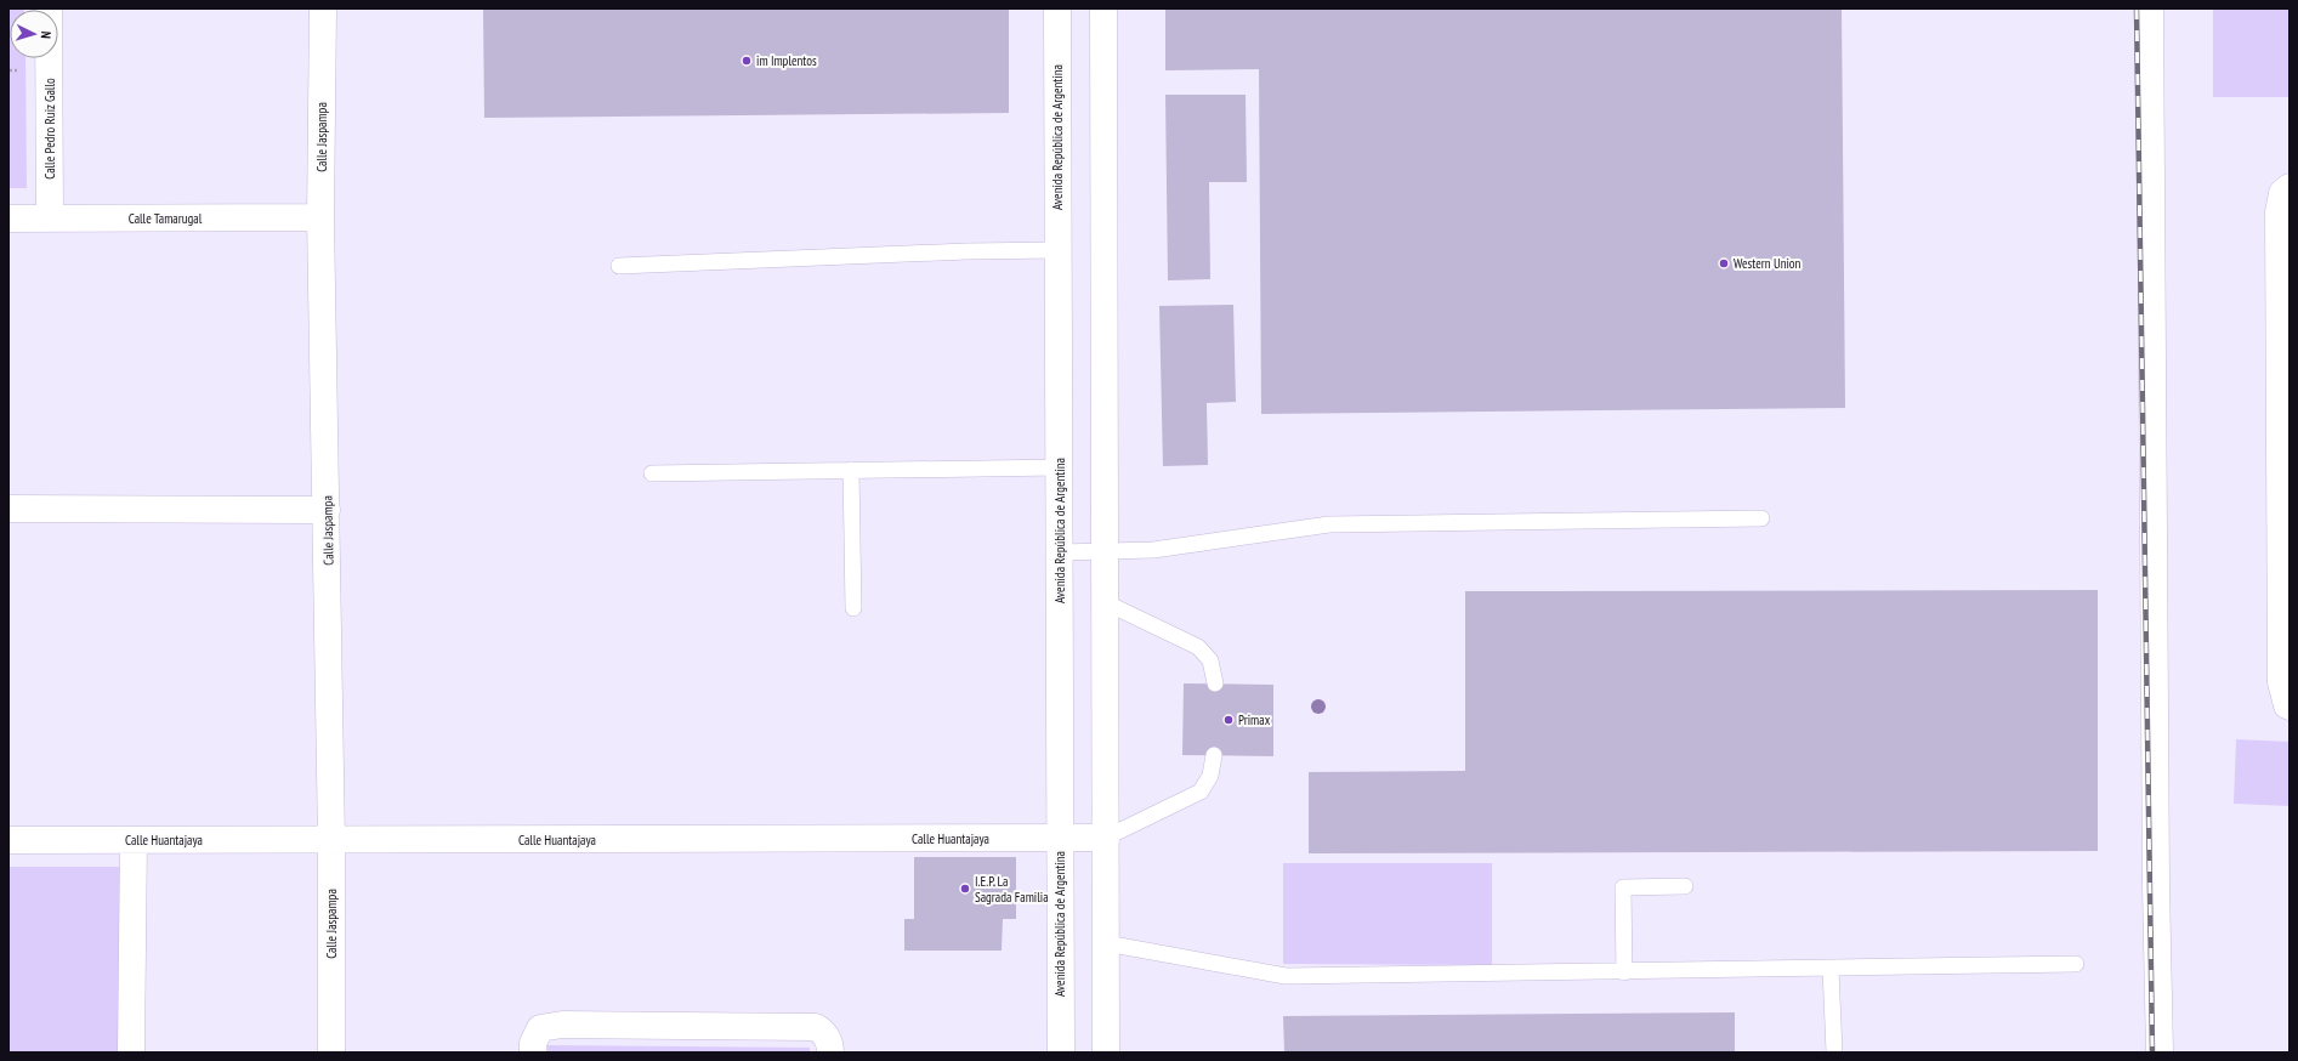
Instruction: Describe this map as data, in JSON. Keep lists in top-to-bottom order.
{
  "streets": {
    "street": [
      "Calle Pedro Ruiz Gallo",
      "Calle Jaspampa",
      "Avenida República de Argentina",
      "Calle Tamarugal",
      "Calle Huantajaya"
    ]
  },
  "crossings": [
    ["Calle Pedro Ruiz Gallo", "Calle Tamarugal"],
    ["Calle Jaspampa", "Calle Tamarugal"],
    ["Calle Jaspampa", "Calle Huantajaya"],
    ["Avenida República de Argentina", "Calle Huantajaya"]
  ],
  "places": [
    "im Implentos",
    "Western Union",
    "Primax",
    "I.E.P. La Sagrada Familia"
  ],
  "north": "right"
}
